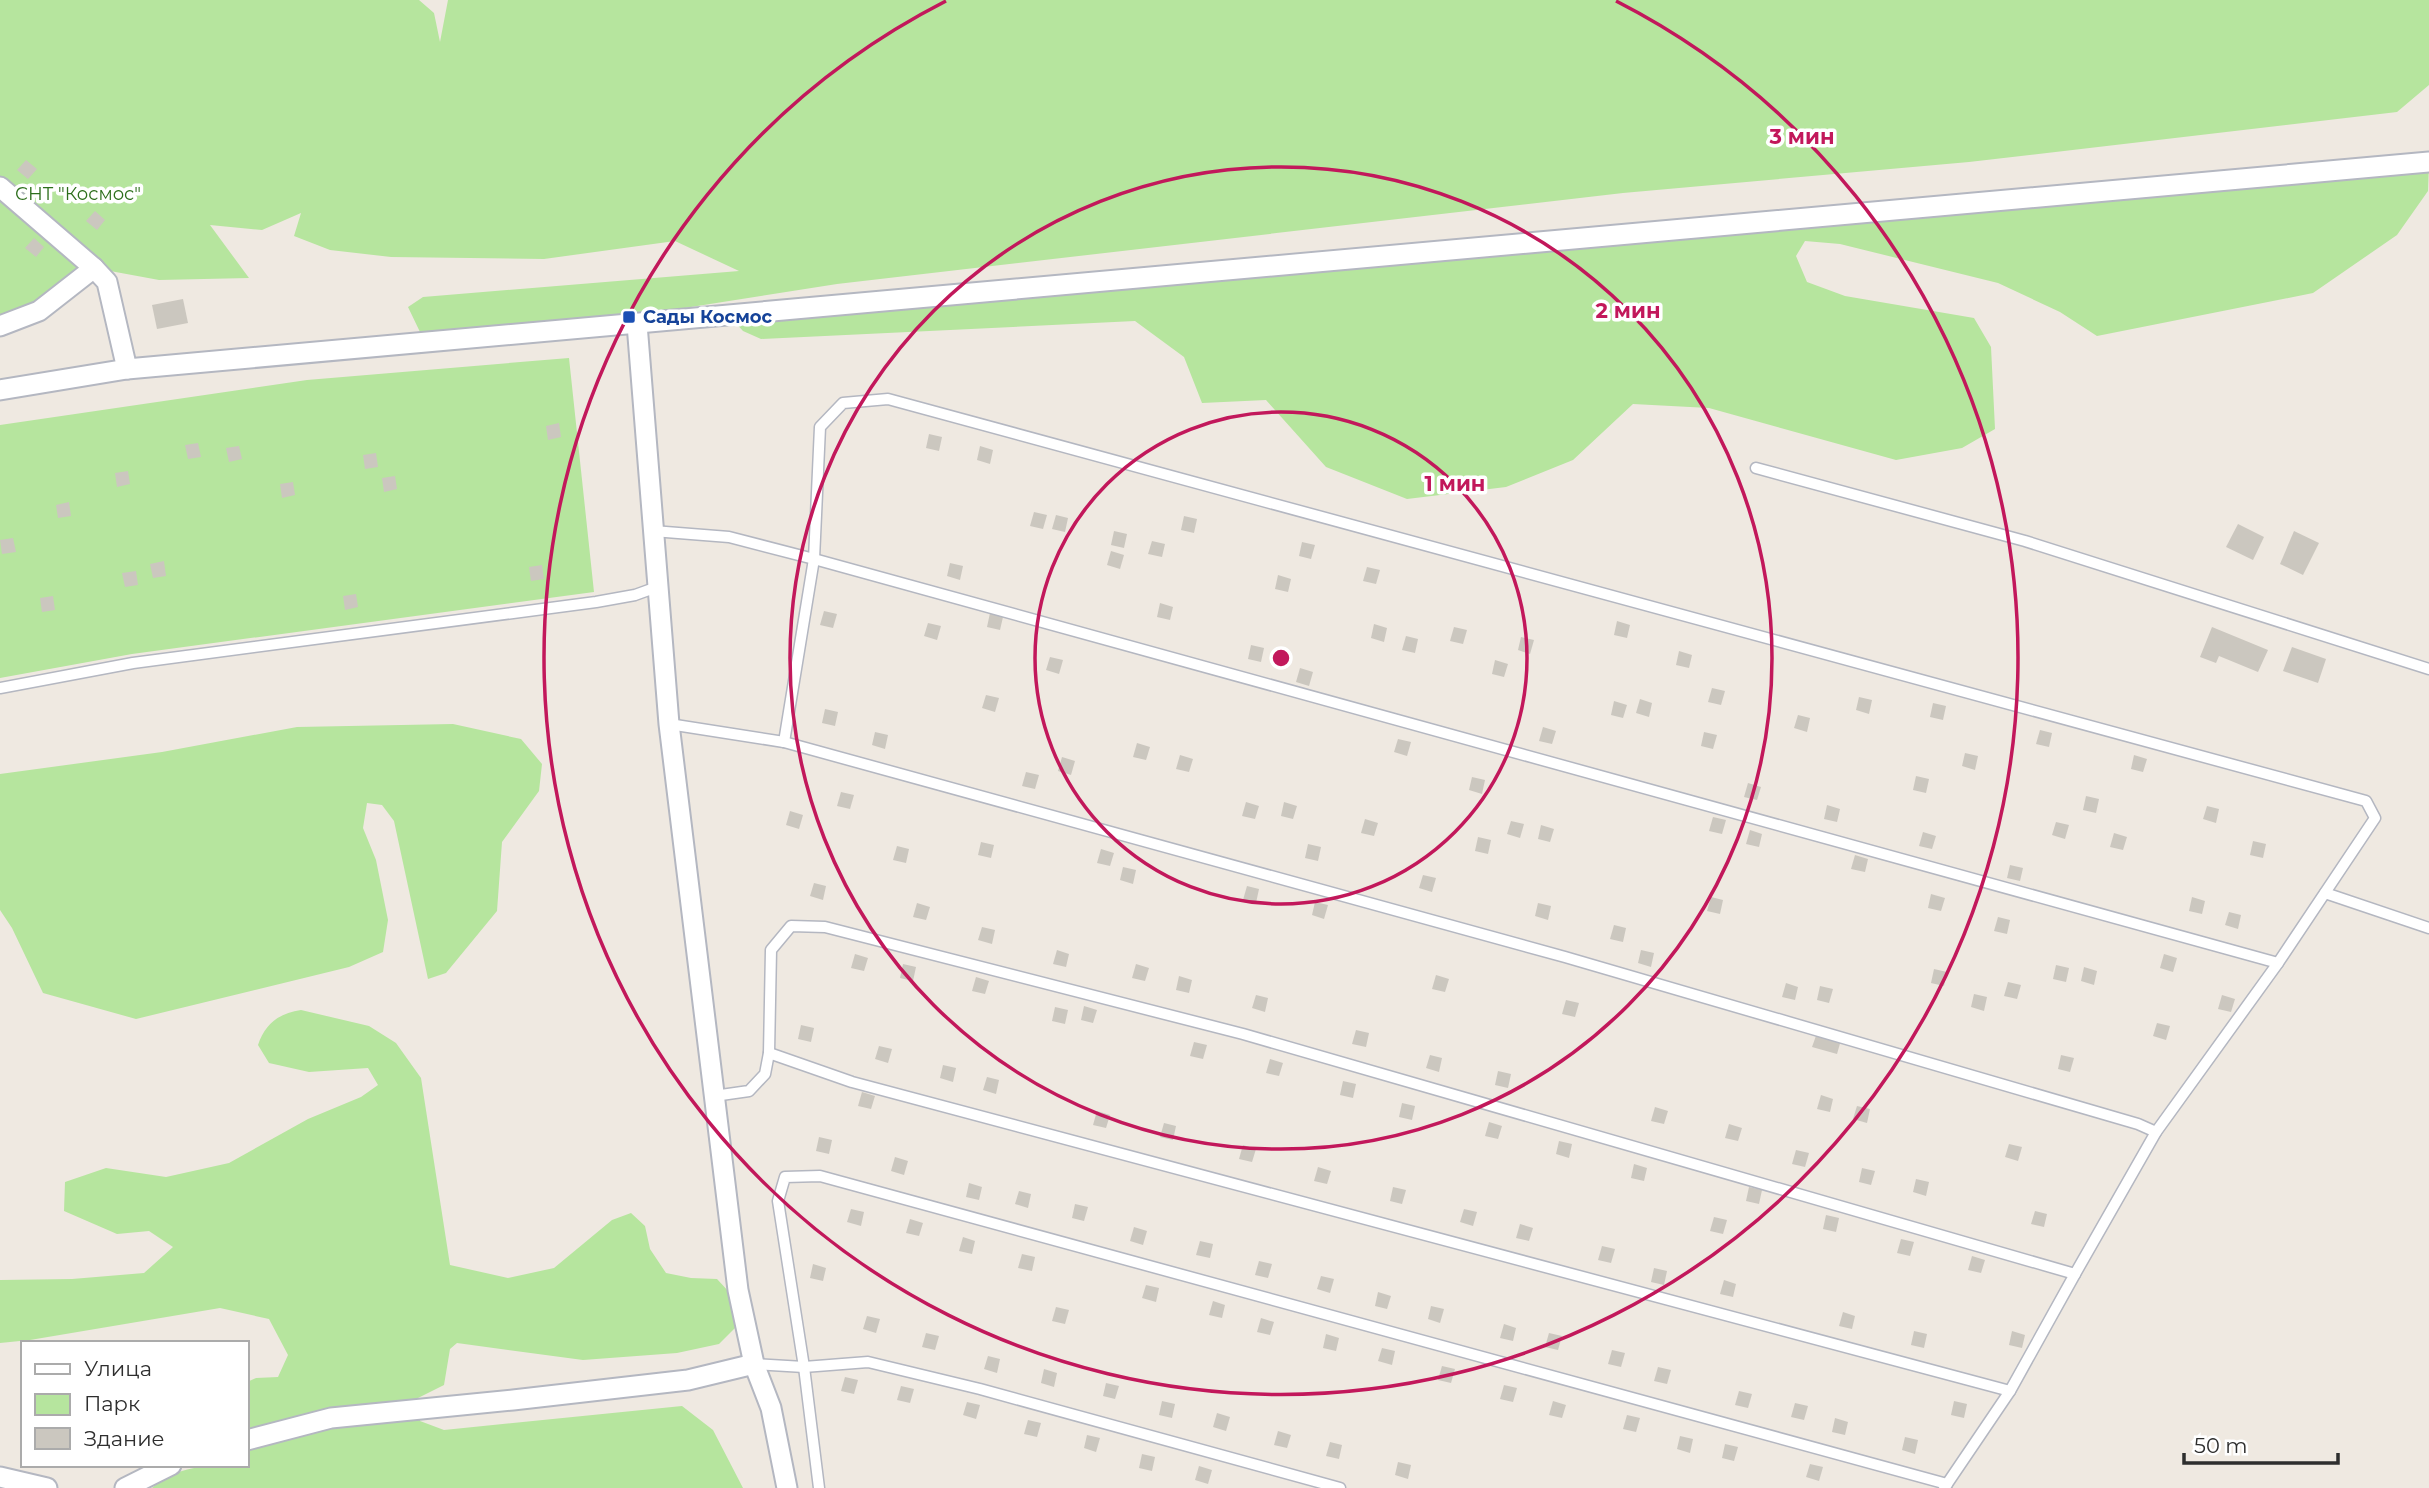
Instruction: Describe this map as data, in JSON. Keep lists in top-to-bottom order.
{
  "parks": ["СНТ \"Космос\""],
  "places": {
    "transit": ["Сады Космос"]
  },
  "legend": ["Улица", "Парк", "Здание"],
  "scale_bar": "50 m",
  "rings": ["3 мин", "2 мин", "1 мин"]
}
